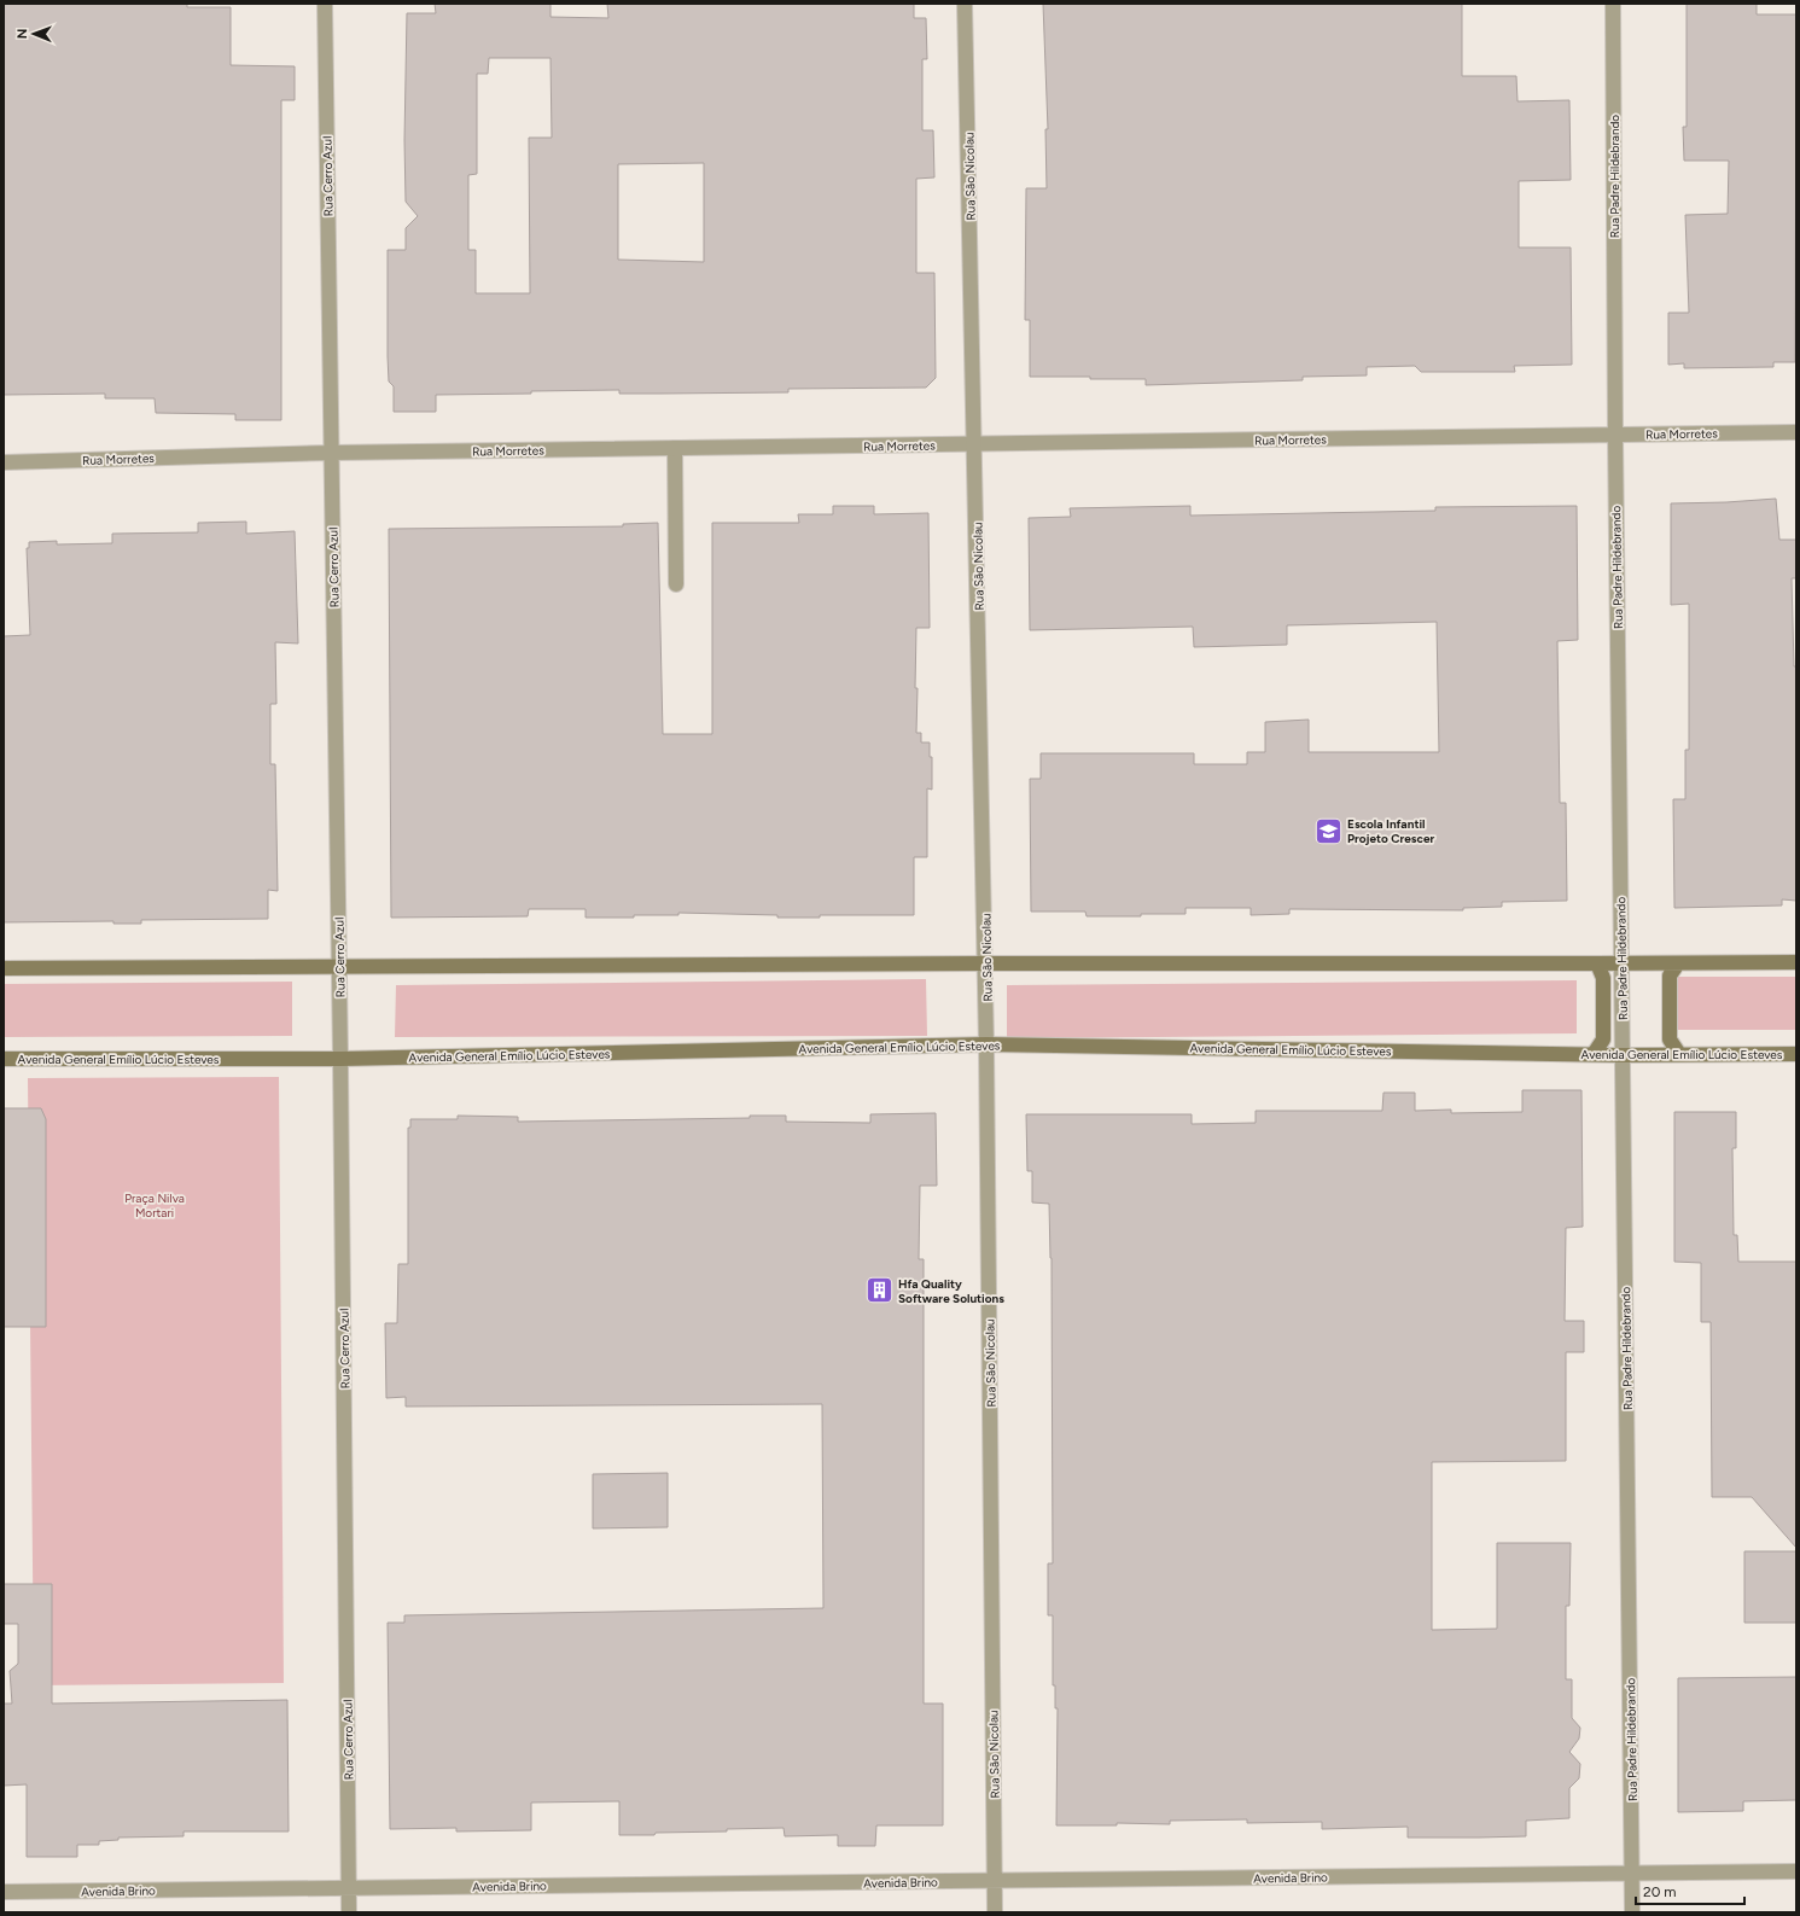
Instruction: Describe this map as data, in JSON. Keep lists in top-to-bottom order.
{
  "streets": {
    "main road": ["Avenida General Emílio Lúcio Esteves"],
    "street": [
      "Rua Cerro Azul",
      "Rua São Nicolau",
      "Rua Padre Hildebrando",
      "Rua Morretes",
      "Avenida Brino"
    ]
  },
  "crossings": [
    ["Rua Cerro Azul", "Rua Morretes"],
    ["Rua Cerro Azul", "Avenida General Emílio Lúcio Esteves"],
    ["Rua Cerro Azul", "Avenida Brino"],
    ["Rua São Nicolau", "Rua Morretes"],
    ["Rua São Nicolau", "Avenida General Emílio Lúcio Esteves"],
    ["Rua São Nicolau", "Avenida Brino"],
    ["Rua Padre Hildebrando", "Rua Morretes"],
    ["Rua Padre Hildebrando", "Avenida General Emílio Lúcio Esteves"],
    ["Rua Padre Hildebrando", "Avenida Brino"]
  ],
  "parks": ["Praça Nilva Mortari"],
  "places": {
    "school or university": ["Escola Infantil Projeto Crescer"],
    "building": ["Hfa Quality Software Solutions"]
  },
  "scale_bar": "20 m",
  "north": "left"
}
